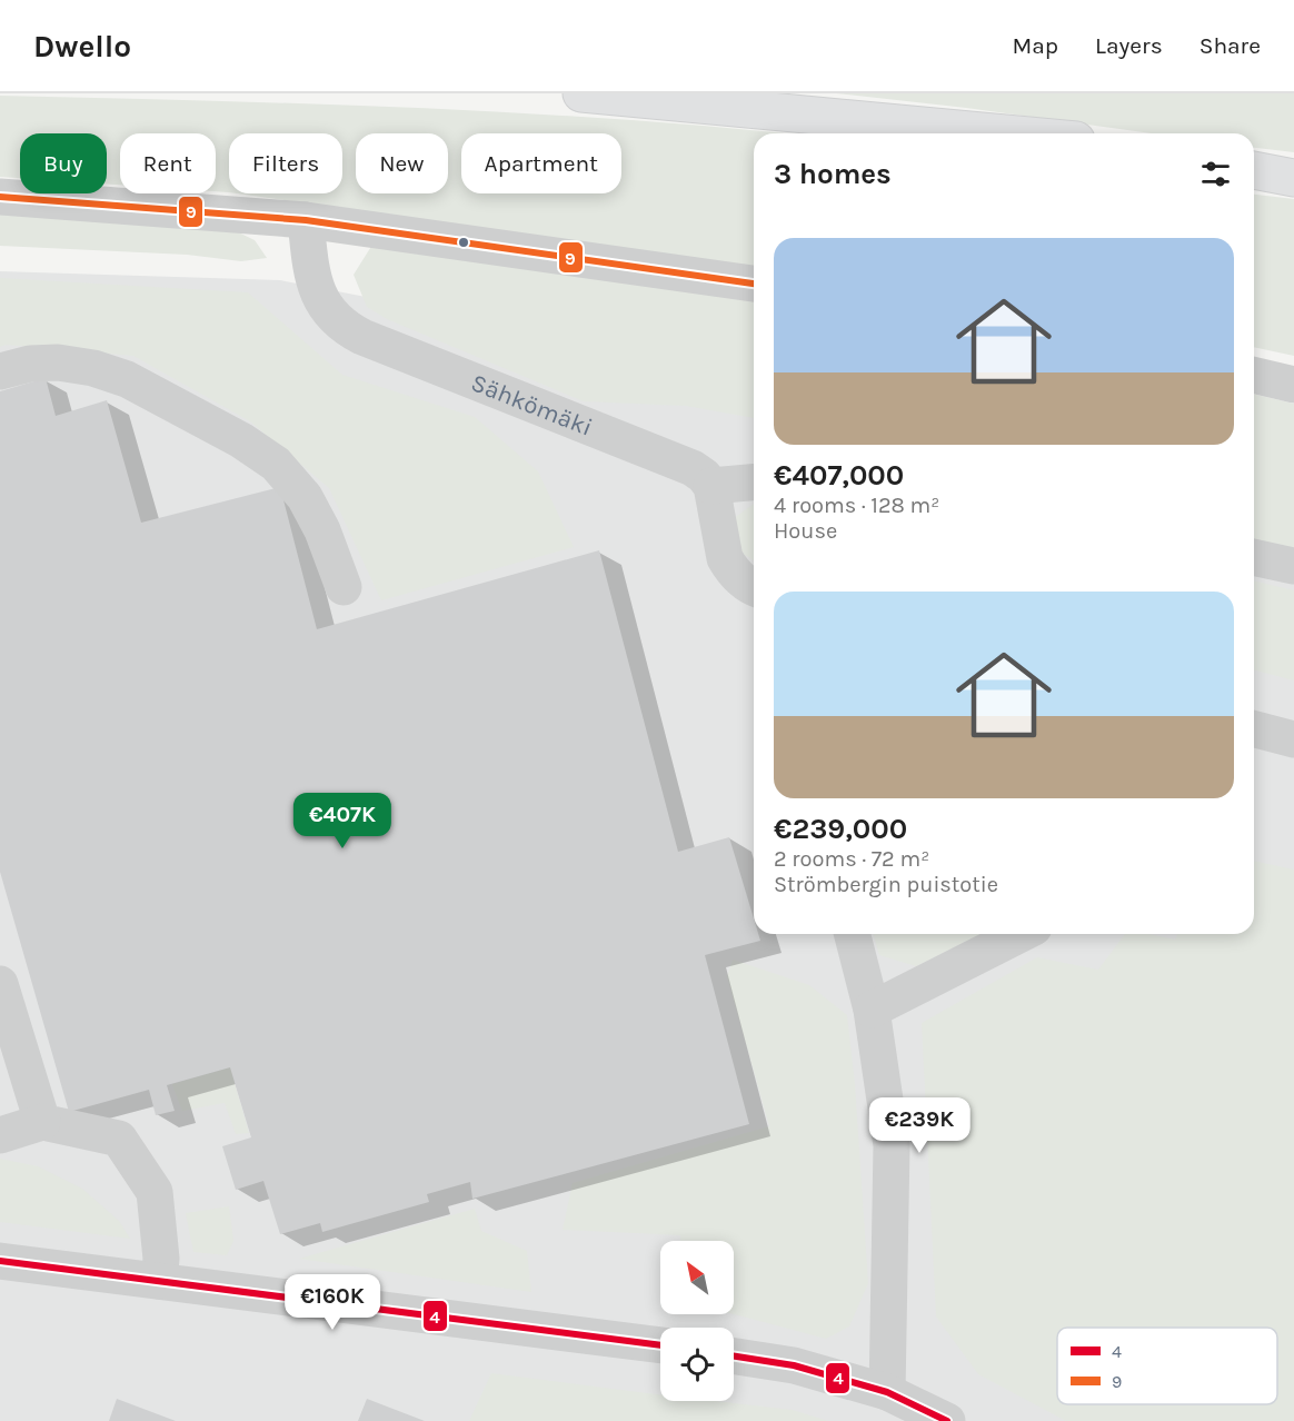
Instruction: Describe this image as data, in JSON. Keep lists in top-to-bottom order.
{
  "streets": {
    "street": ["Sähkömäki"]
  },
  "lines": ["transit line 9", "transit line 4"],
  "legend": ["4", "9"],
  "north": "top left",
  "page": {
    "header": "Dwello",
    "nav": ["Map", "Layers", "Share"],
    "chip": [
      "Buy",
      "Rent",
      "Filters",
      "New",
      "Apartment"
    ],
    "heading": "3 homes",
    "list": [
      {
        "name": "€407,000",
        "note": "4 rooms · 128 m² · House"
      },
      {
        "name": "€239,000",
        "note": "2 rooms · 72 m² · Strömbergin puistotie"
      }
    ],
    "price": ["€407K", "€239K", "€160K"]
  }
}
